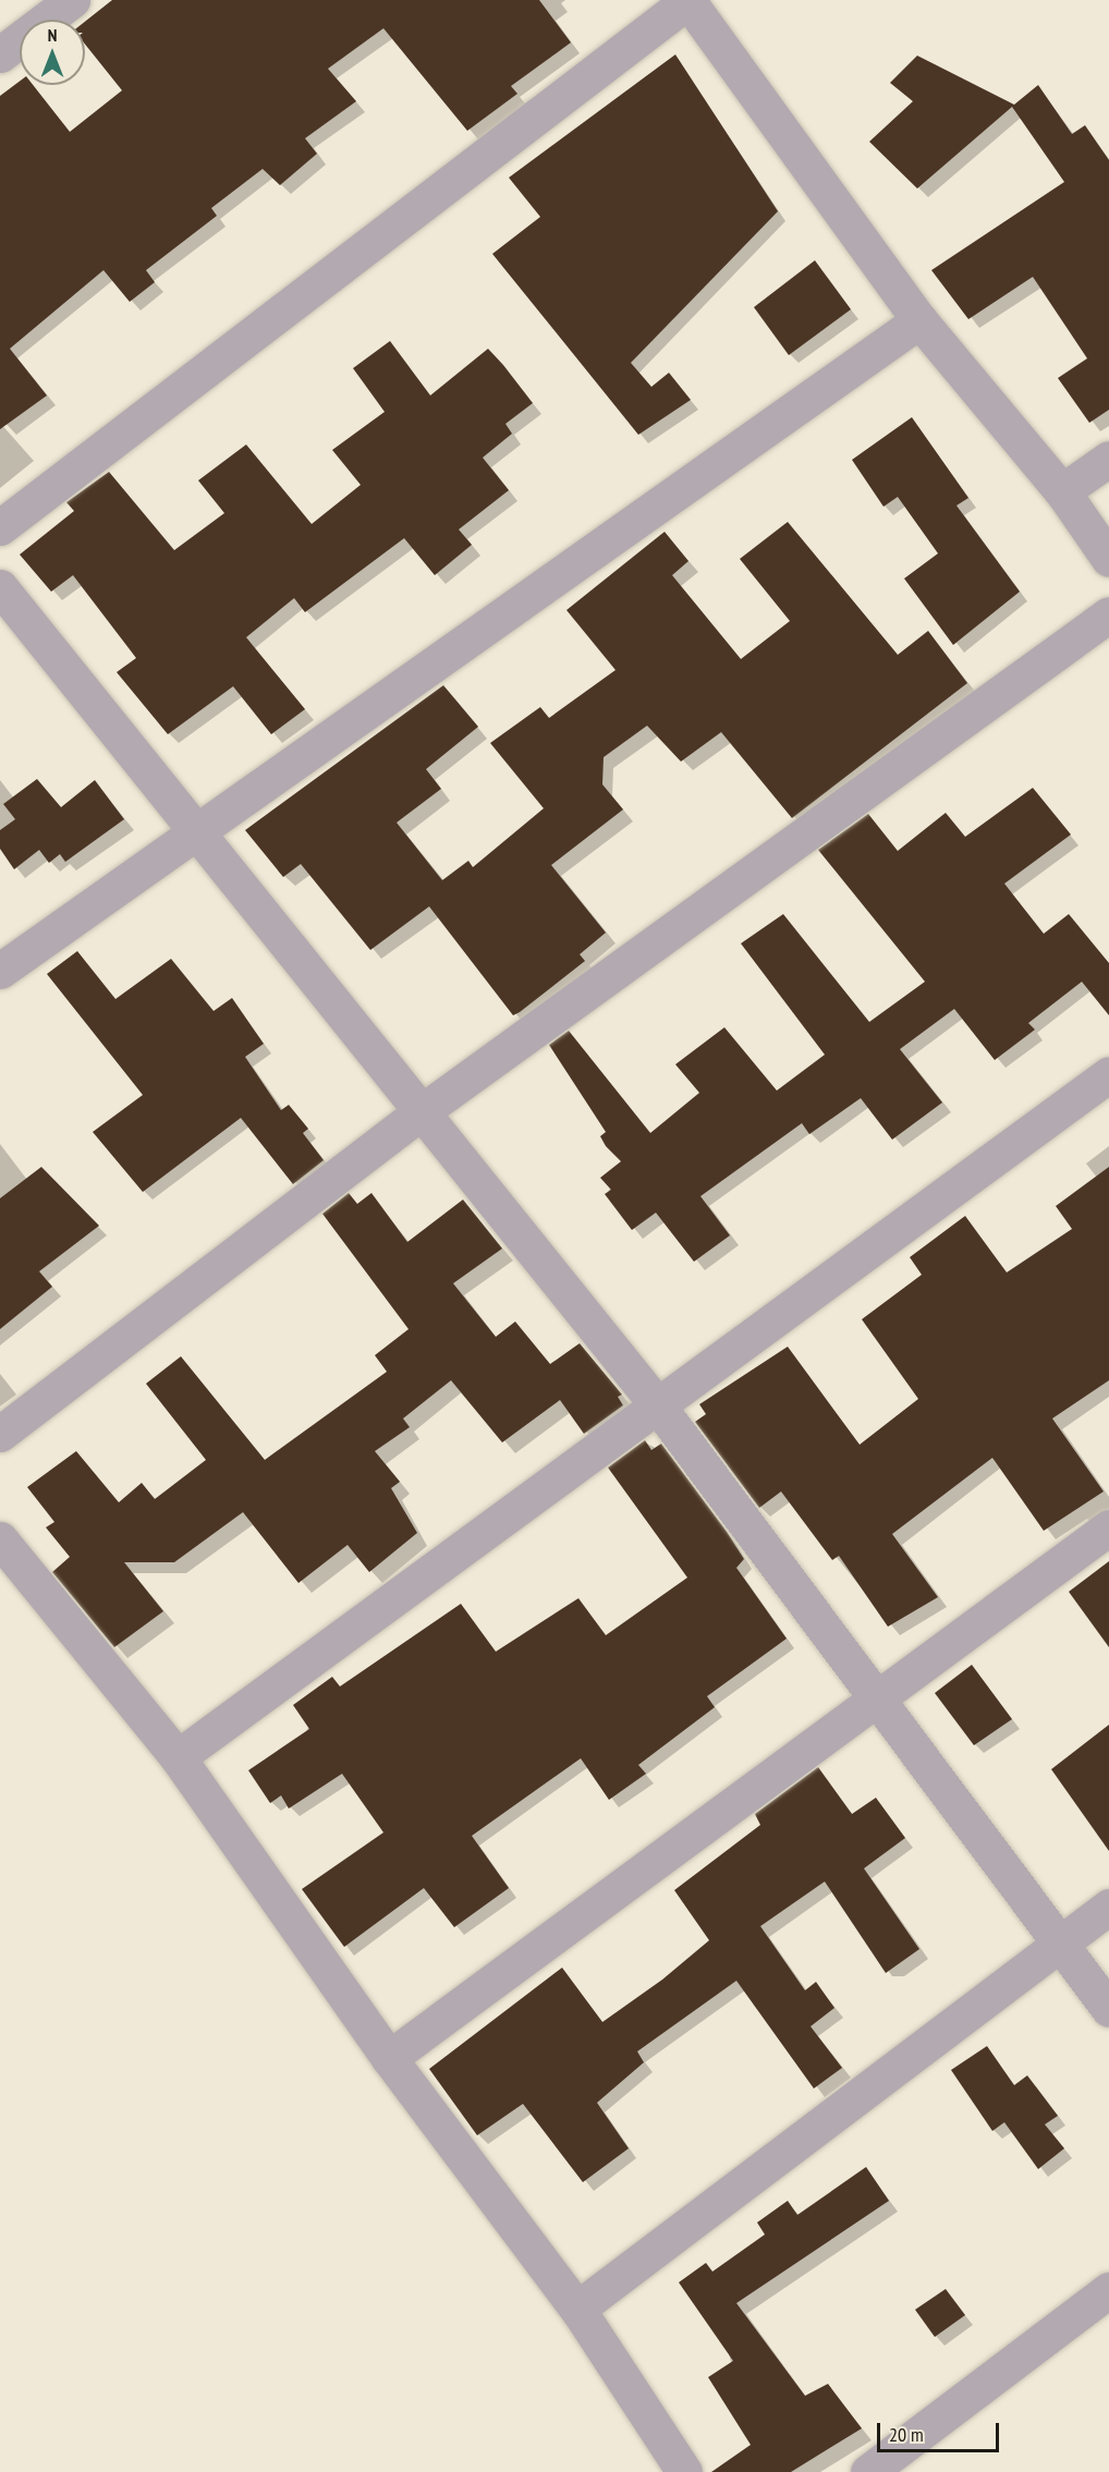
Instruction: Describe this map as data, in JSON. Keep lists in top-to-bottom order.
{
  "scale_bar": "20 m",
  "north": "top"
}
